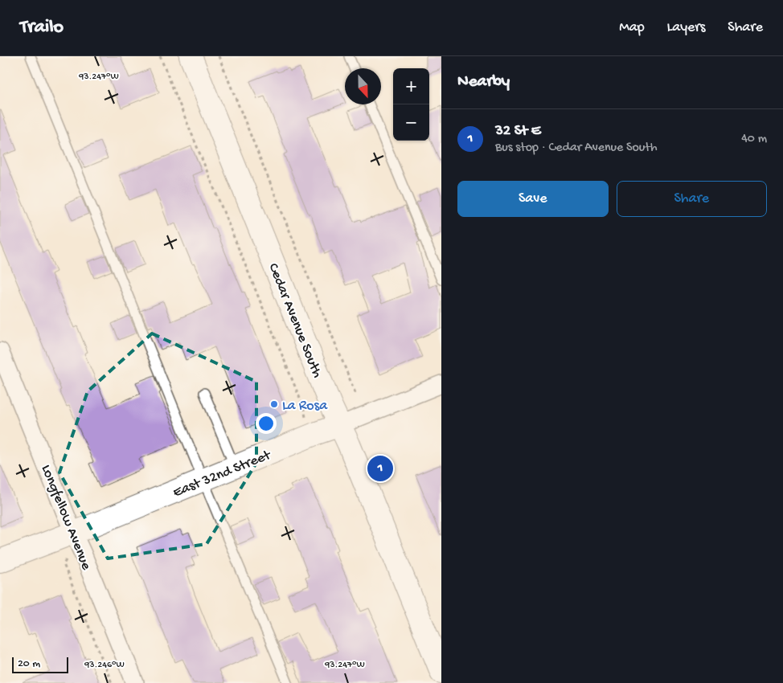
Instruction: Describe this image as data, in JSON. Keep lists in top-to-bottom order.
{
  "streets": {
    "main road": ["Cedar Avenue South", "East 32nd Street"],
    "street": ["Longfellow Avenue"]
  },
  "crossings": [
    ["Cedar Avenue South", "East 32nd Street"],
    ["East 32nd Street", "Longfellow Avenue"]
  ],
  "places": ["La Rosa"],
  "scale_bar": "20 m",
  "north": "bottom",
  "page": {
    "header": "Trailo",
    "nav": ["Map", "Layers", "Share"],
    "heading": "Nearby",
    "map_buttons": ["+", "−"],
    "list": [
      {
        "mark": "1",
        "name": "32 St E",
        "note": "Bus stop · Cedar Avenue South",
        "value": "40 m"
      }
    ],
    "buttons": ["Save", "Share"],
    "pins": "1",
    "scale": "20 m"
  },
  "coordinates": ["93.247°W", "93.246°W"]
}
